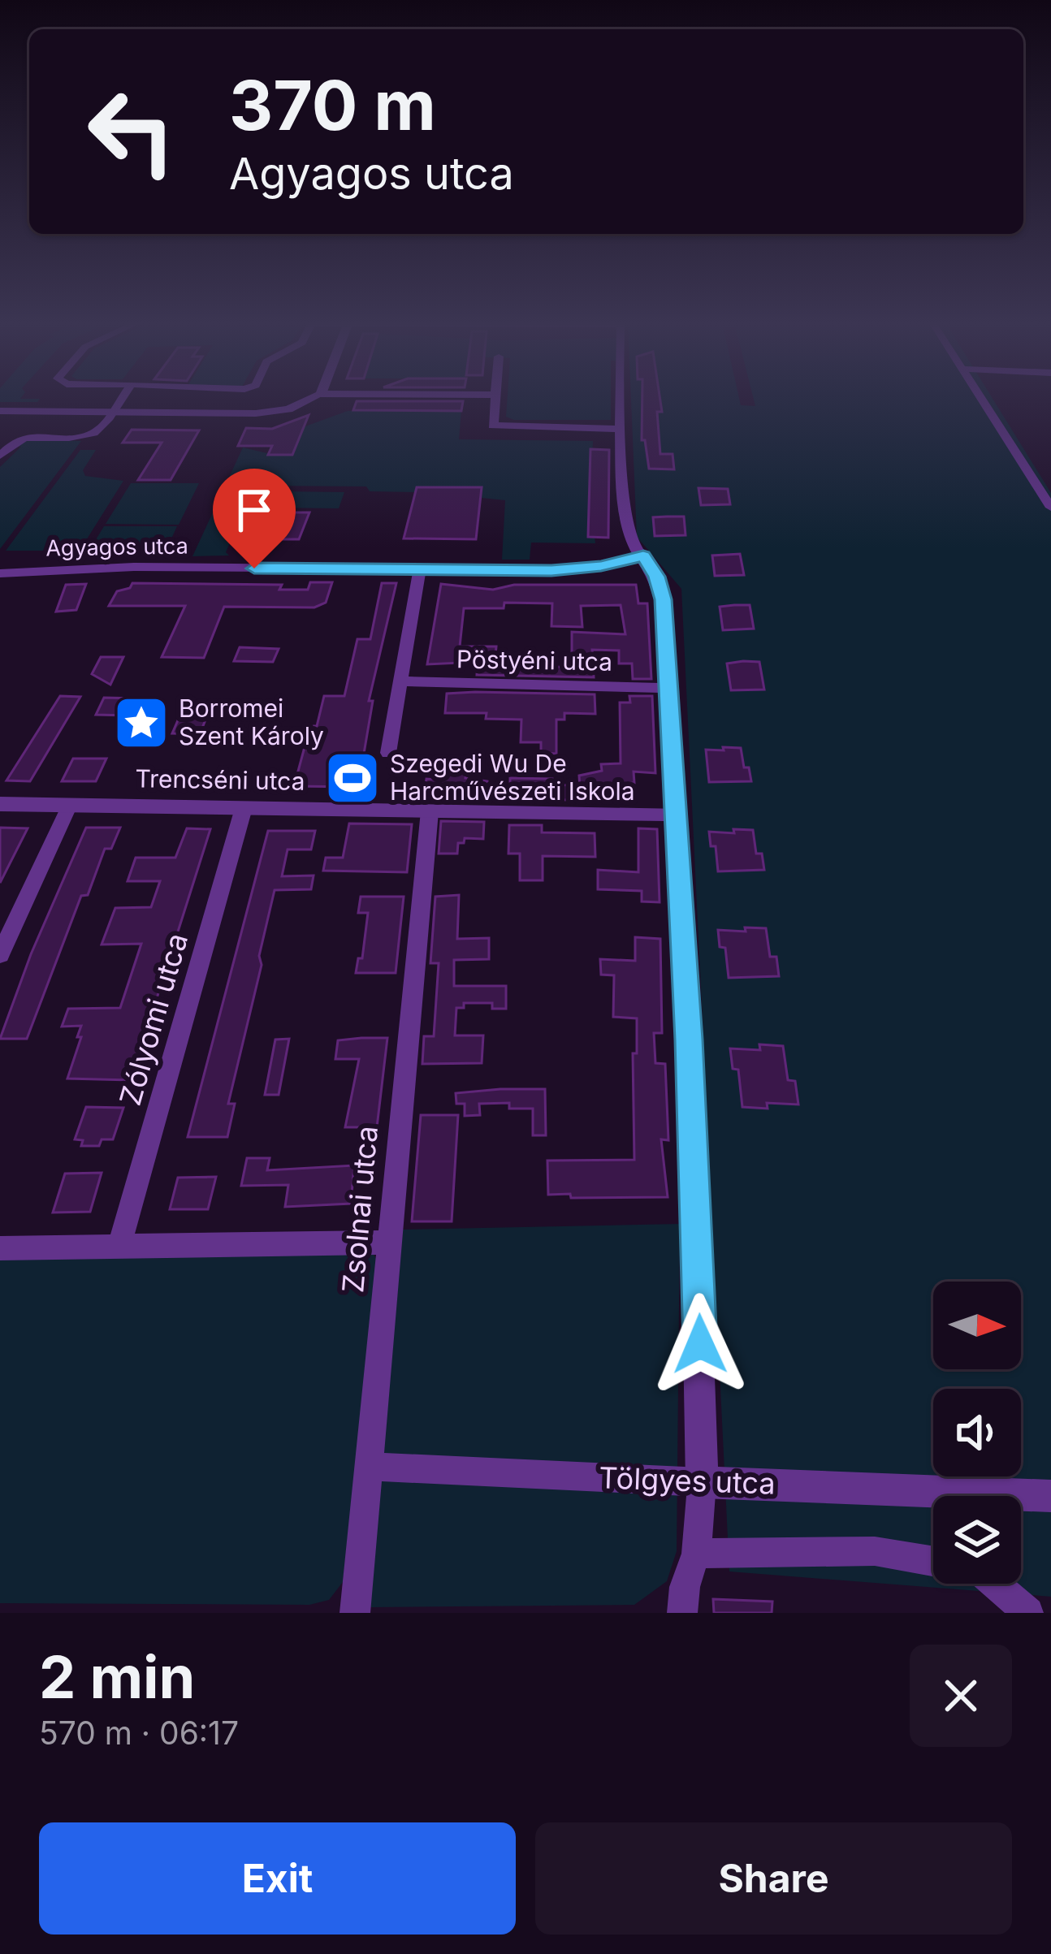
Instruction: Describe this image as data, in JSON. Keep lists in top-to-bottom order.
{
  "streets": {
    "street": [
      "Agyagos utca",
      "Pöstyéni utca",
      "Trencséni utca",
      "Zólyomi utca",
      "Zsolnai utca",
      "Tölgyes utca"
    ]
  },
  "crossings": [
    ["Trencséni utca", "Zólyomi utca"],
    ["Trencséni utca", "Zsolnai utca"],
    ["Zsolnai utca", "Tölgyes utca"]
  ],
  "places": {
    "place": ["Borromei Szent Károly"],
    "sports": ["Szegedi Wu De Harcművészeti Iskola"]
  },
  "north": "right",
  "page": {
    "turn": ["370 m", "Agyagos utca"],
    "heading": ["2 min", "570 m · 06:17"],
    "buttons": ["Exit", "Share"]
  }
}
